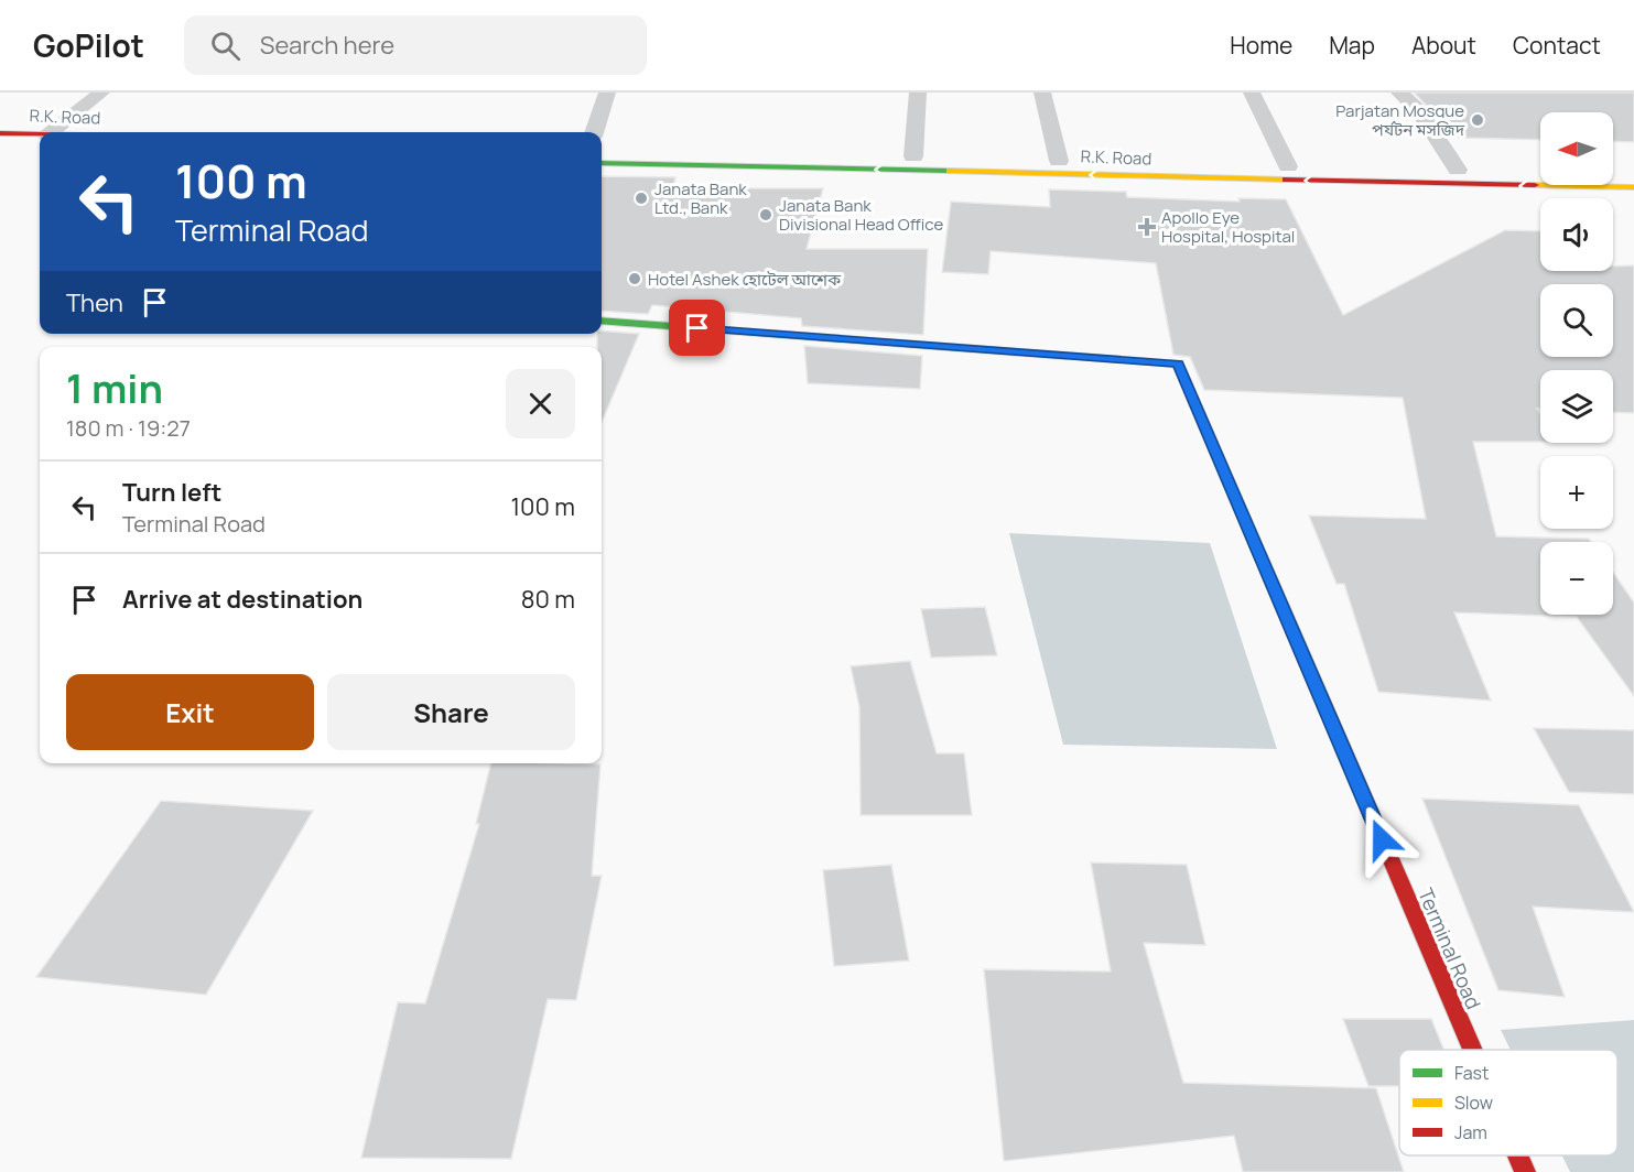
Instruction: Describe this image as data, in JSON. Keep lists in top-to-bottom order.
{
  "streets": {
    "main road": ["R.K. Road", "Terminal Road"]
  },
  "places": {
    "other": [
      "Parjatan Mosque পর্যটন মসজিদ",
      "Janata Bank Ltd., Bank",
      "Janata Bank Divisional Head Office",
      "Hotel Ashek হোটেল আশেক"
    ],
    "health": ["Apollo Eye Hospital, Hospital"]
  },
  "legend": ["Fast", "Slow", "Jam"],
  "north": "left",
  "page": {
    "header": "GoPilot",
    "search": "Search here",
    "nav": [
      "Home",
      "Map",
      "About",
      "Contact"
    ],
    "map_buttons": ["+", "−"],
    "turn": ["100 m", "Terminal Road"],
    "then": "Then",
    "heading": ["1 min", "180 m · 19:27"],
    "list": [
      {
        "name": "Turn left",
        "note": "Terminal Road",
        "value": "100 m"
      },
      {
        "name": "Arrive at destination",
        "value": "80 m"
      }
    ],
    "buttons": ["Exit", "Share"]
  }
}
